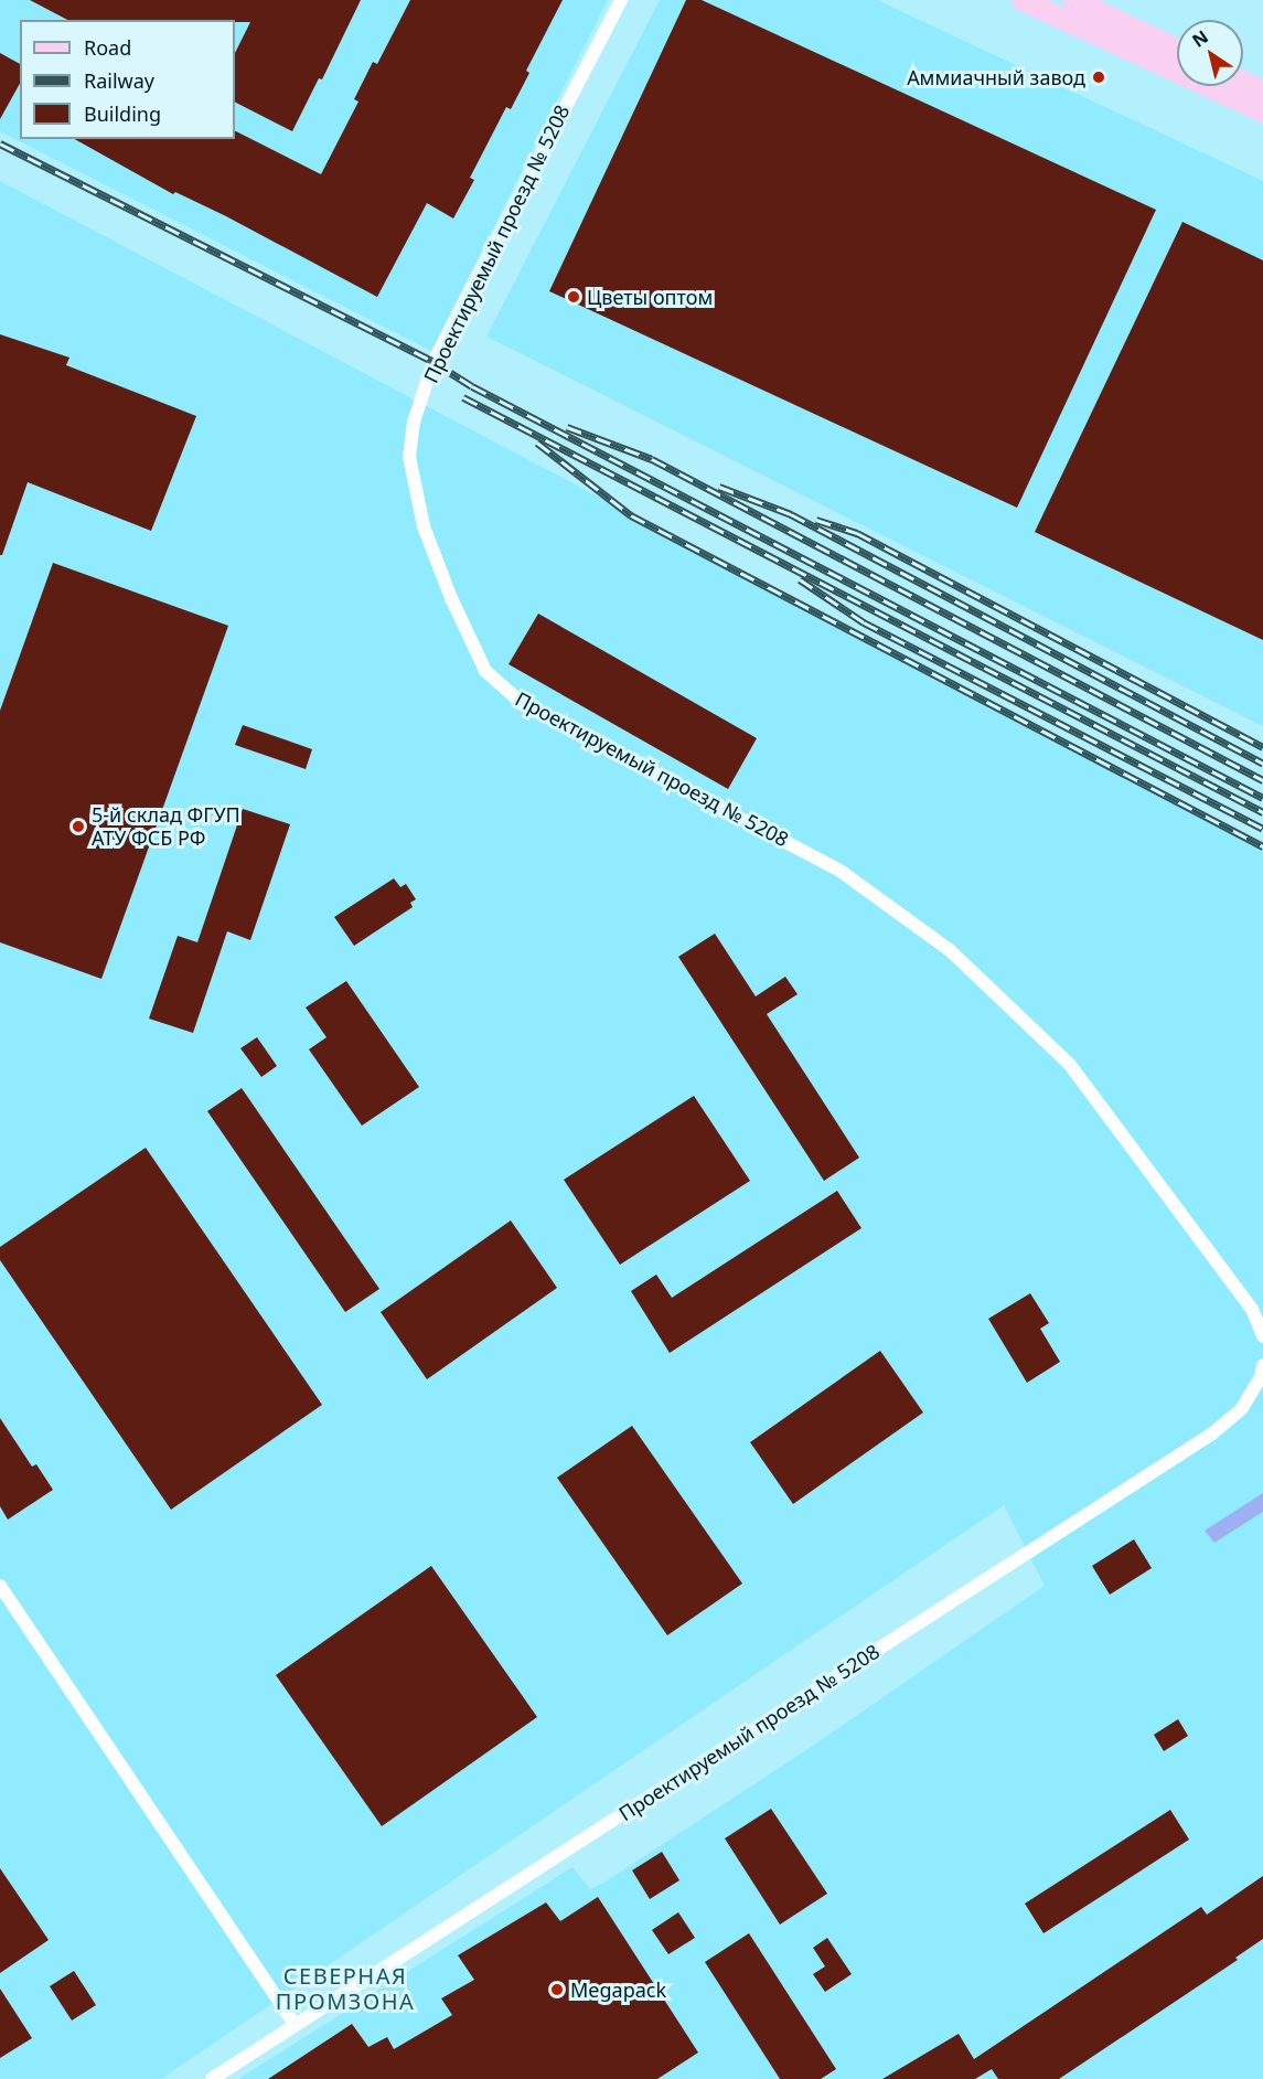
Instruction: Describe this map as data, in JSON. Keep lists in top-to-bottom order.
{
  "streets": {
    "street": ["Проектируемый проезд № 5208"]
  },
  "districts": ["СЕВЕРНАЯ ПРОМЗОНА"],
  "places": [
    "Аммиачный завод",
    "Цветы оптом",
    "5-й склад ФГУП АТУ ФСБ РФ",
    "Megapack"
  ],
  "legend": ["Road", "Railway", "Building"],
  "north": "top left"
}
